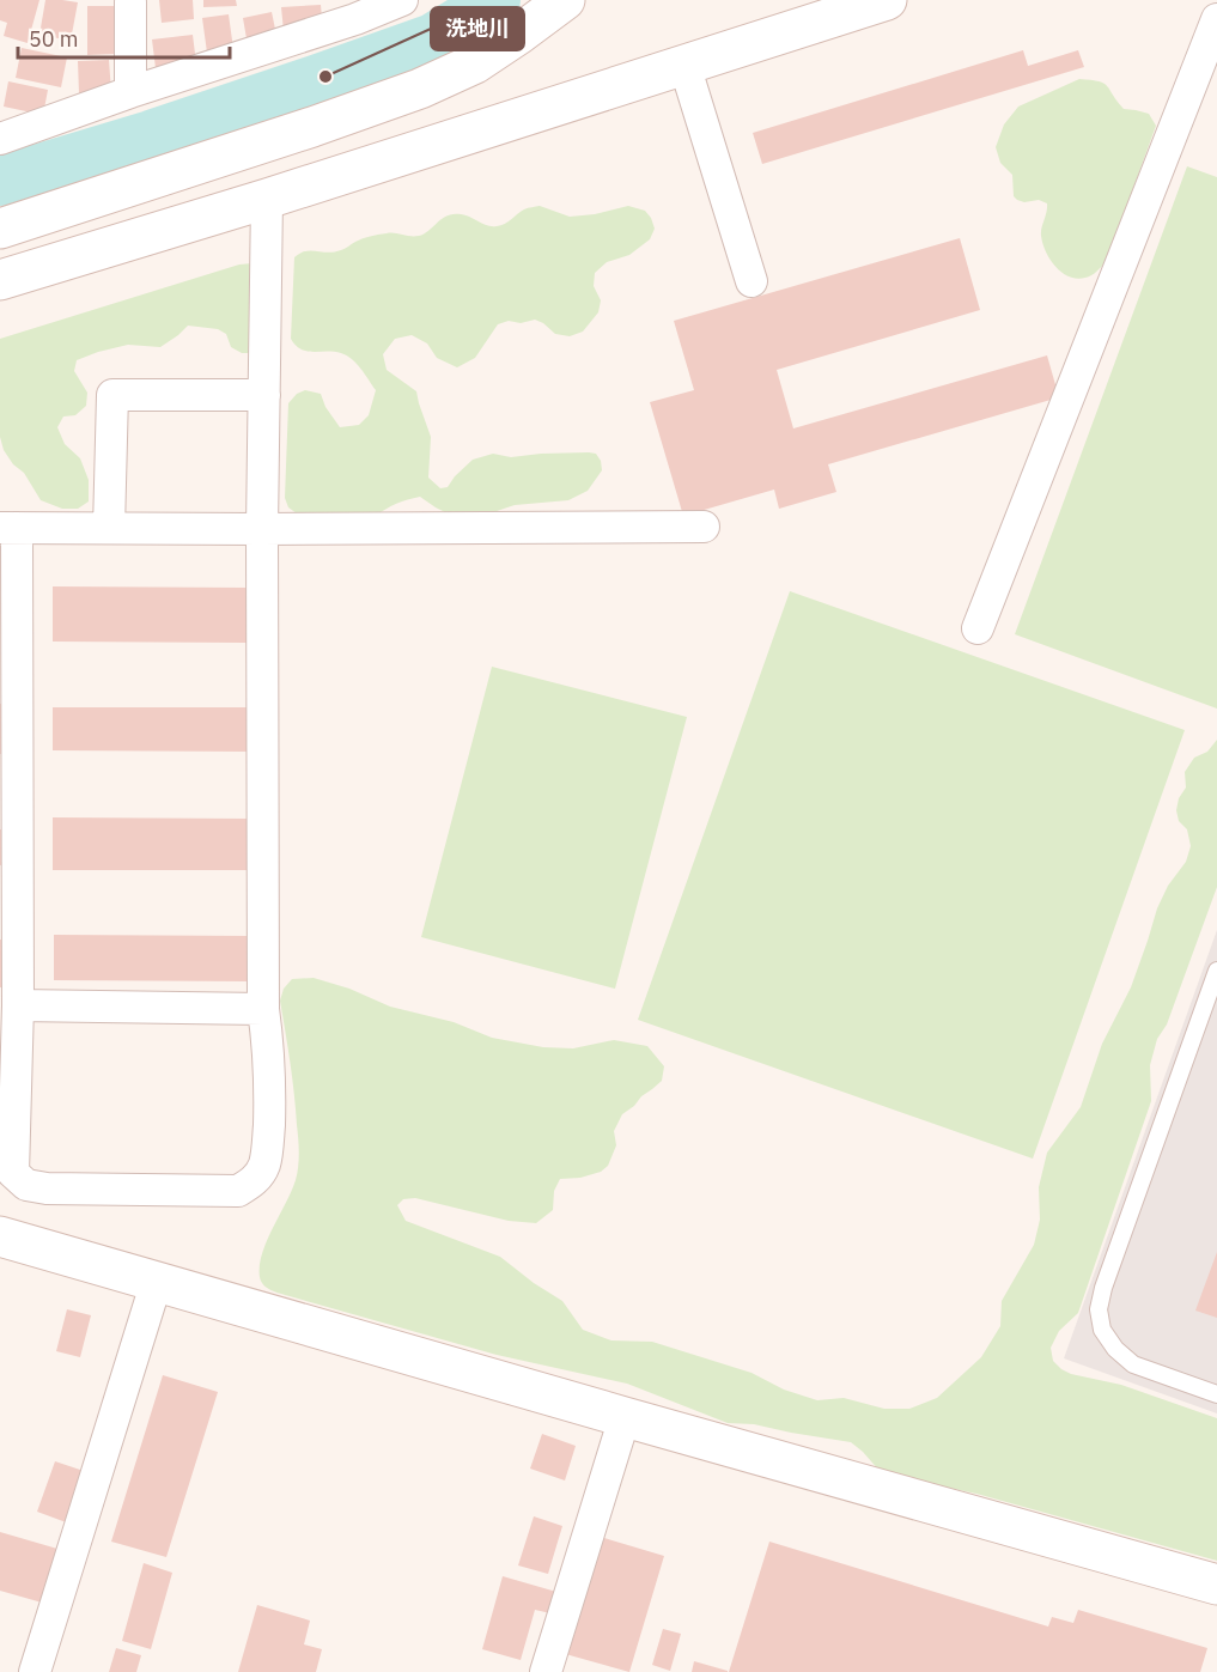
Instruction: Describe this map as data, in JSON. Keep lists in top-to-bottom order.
{
  "places": ["洗地川"],
  "scale_bar": "50 m"
}
